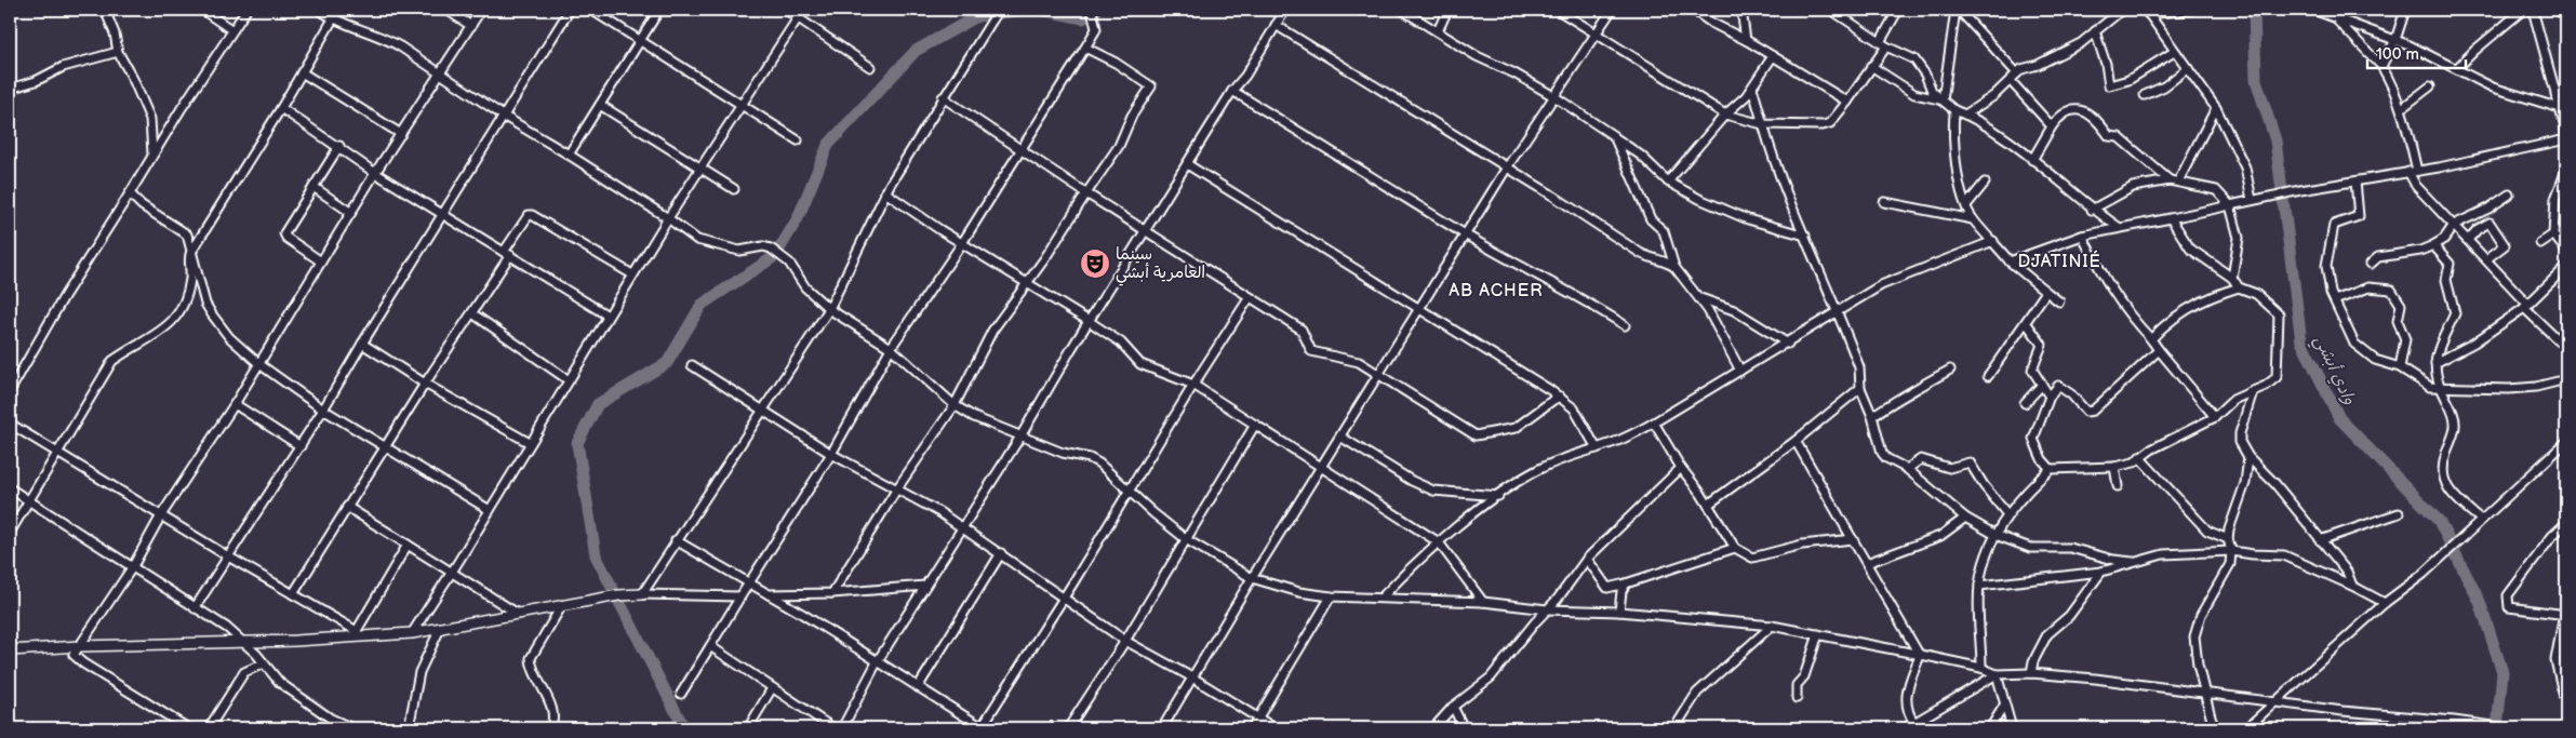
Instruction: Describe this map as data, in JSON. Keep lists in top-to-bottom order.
{
  "districts": ["DJATINIÉ", "AB ACHER"],
  "water": ["وادي أبشي"],
  "places": {
    "theatre": ["سينما العامرية أبشي"]
  },
  "scale_bar": "100 m"
}
